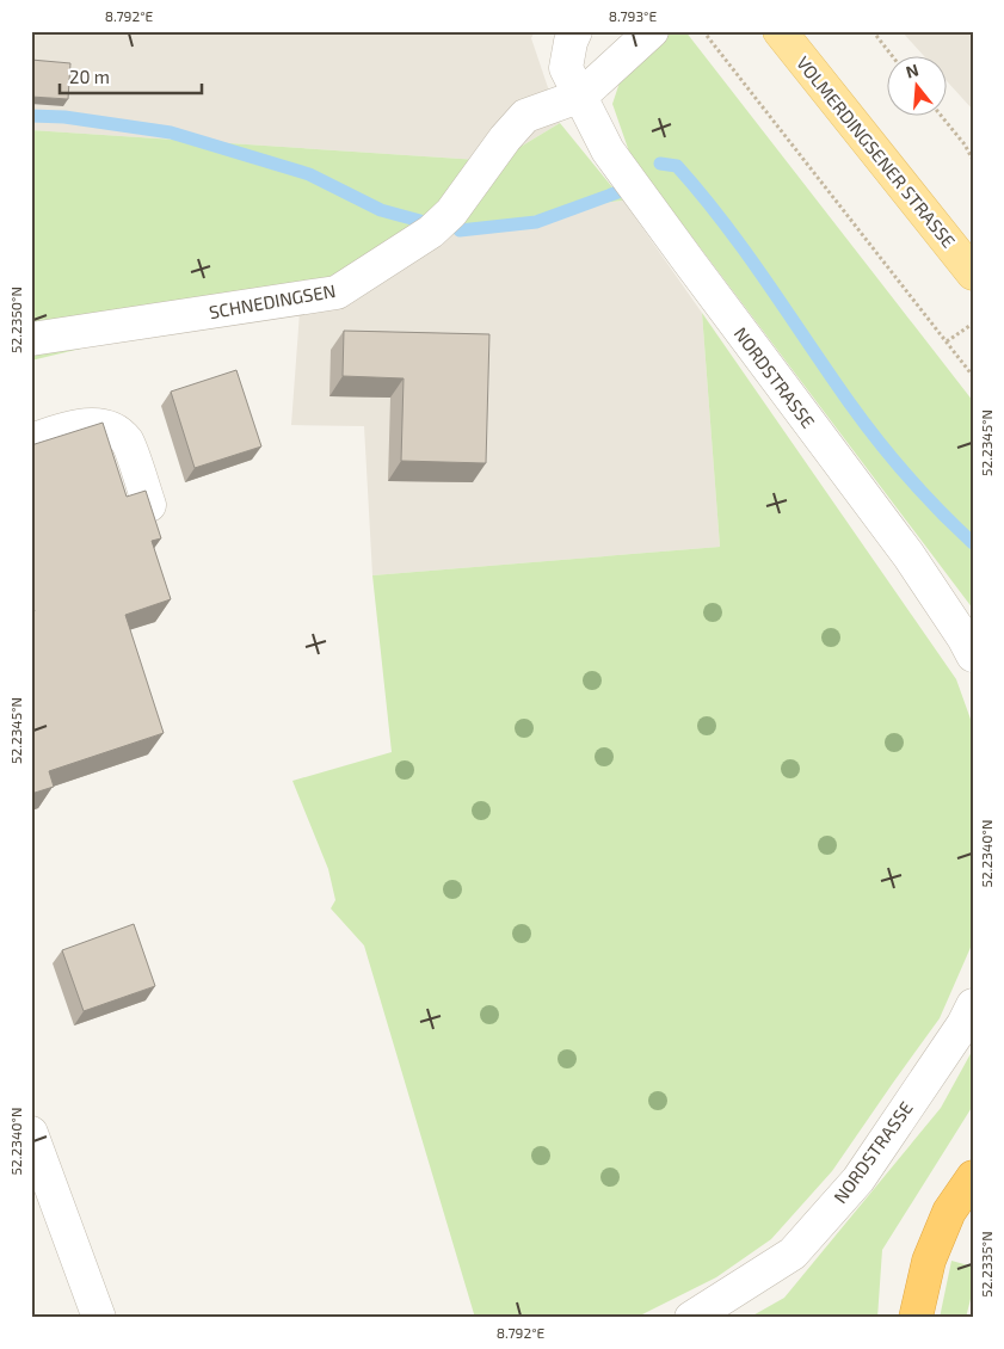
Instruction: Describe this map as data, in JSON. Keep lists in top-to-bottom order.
{
  "streets": {
    "main road": ["VOLMERDINGSENER STRASSE"],
    "street": ["SCHNEDINGSEN", "NORDSTRASSE"]
  },
  "crossings": [
    ["SCHNEDINGSEN", "NORDSTRASSE"]
  ],
  "scale_bar": "20 m",
  "north": "top",
  "coordinates": [
    "8.792°E",
    "8.793°E",
    "52.2350°N",
    "52.2345°N",
    "52.2340°N",
    "52.2335°N"
  ]
}
